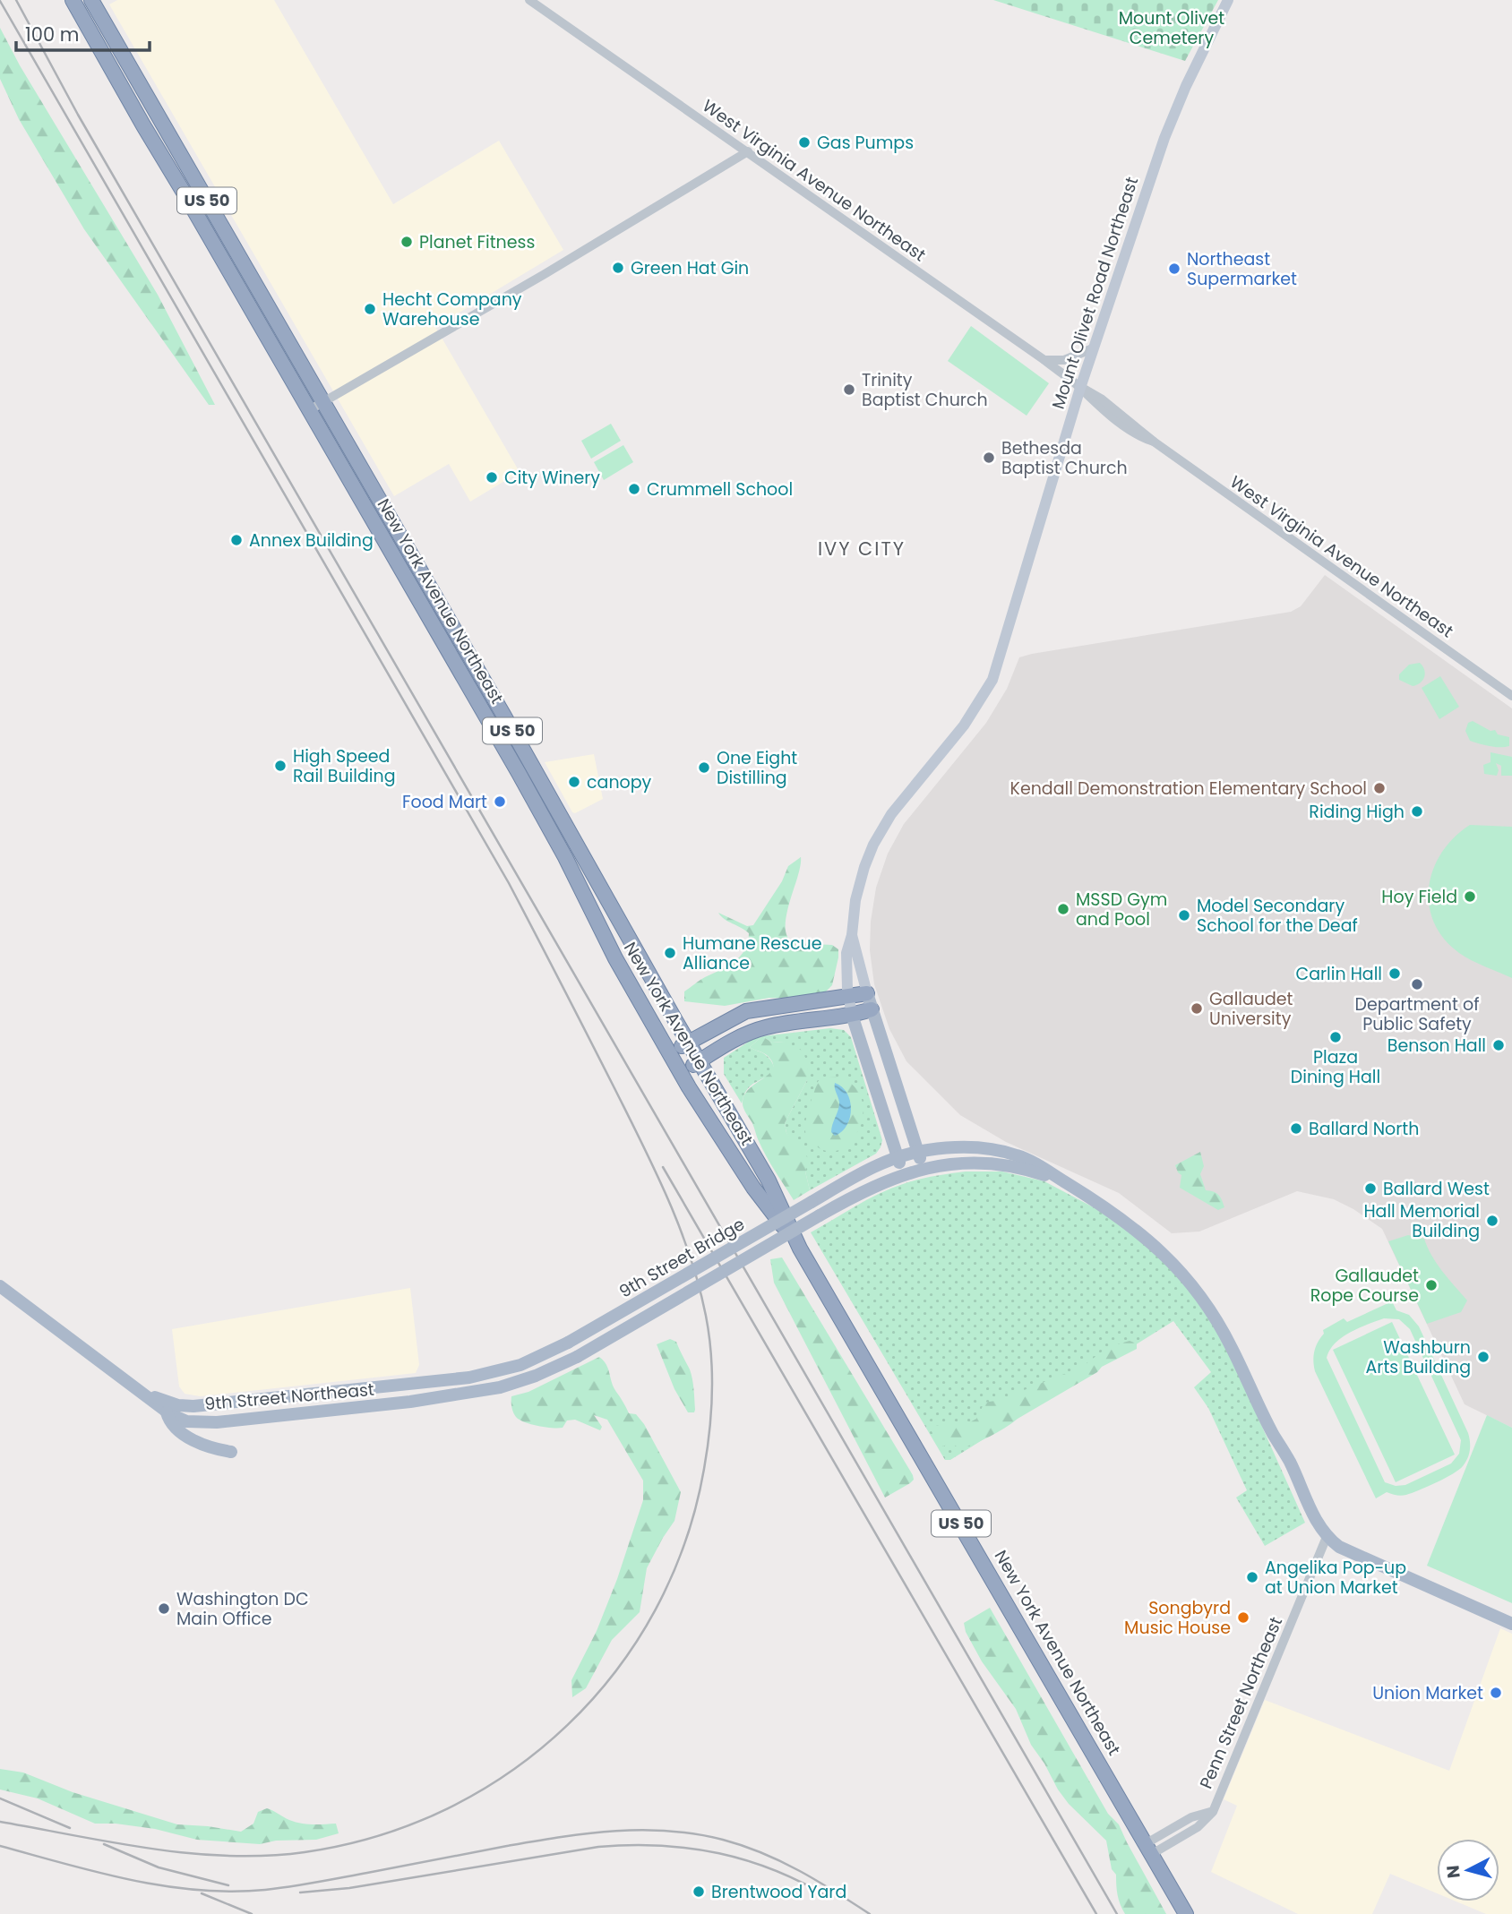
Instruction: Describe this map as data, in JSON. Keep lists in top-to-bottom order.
{
  "streets": {
    "highway": ["US 50", "New York Avenue Northeast"],
    "main road": ["Mount Olivet Road Northeast", "9th Street Bridge", "9th Street Northeast"],
    "street": ["West Virginia Avenue Northeast", "Penn Street Northeast"]
  },
  "crossings": [
    ["West Virginia Avenue Northeast", "Mount Olivet Road Northeast"],
    ["Mount Olivet Road Northeast", "9th Street Bridge"],
    ["New York Avenue Northeast", "Penn Street Northeast"],
    ["9th Street Bridge", "9th Street Northeast"]
  ],
  "districts": ["IVY CITY"],
  "parks": ["Mount Olivet Cemetery"],
  "places": [
    "Gas Pumps",
    "Planet Fitness",
    "Green Hat Gin",
    "Northeast Supermarket",
    "Hecht Company Warehouse",
    "Trinity Baptist Church",
    "Bethesda Baptist Church",
    "City Winery",
    "Crummell School",
    "Annex Building",
    "High Speed Rail Building",
    "One Eight Distilling",
    "canopy",
    "Kendall Demonstration Elementary School",
    "Food Mart",
    "Riding High",
    "Hoy Field",
    "MSSD Gym and Pool",
    "Model Secondary School for the Deaf",
    "Humane Rescue Alliance",
    "Carlin Hall",
    "Department of Public Safety",
    "Gallaudet University",
    "Plaza Dining Hall",
    "Benson Hall",
    "Ballard North",
    "Ballard West",
    "Hall Memorial Building",
    "Gallaudet Rope Course",
    "Washburn Arts Building",
    "Angelika Pop-up at Union Market",
    "Washington DC Main Office",
    "Songbyrd Music House",
    "Union Market",
    "Brentwood Yard"
  ],
  "scale_bar": "100 m",
  "north": "left"
}
